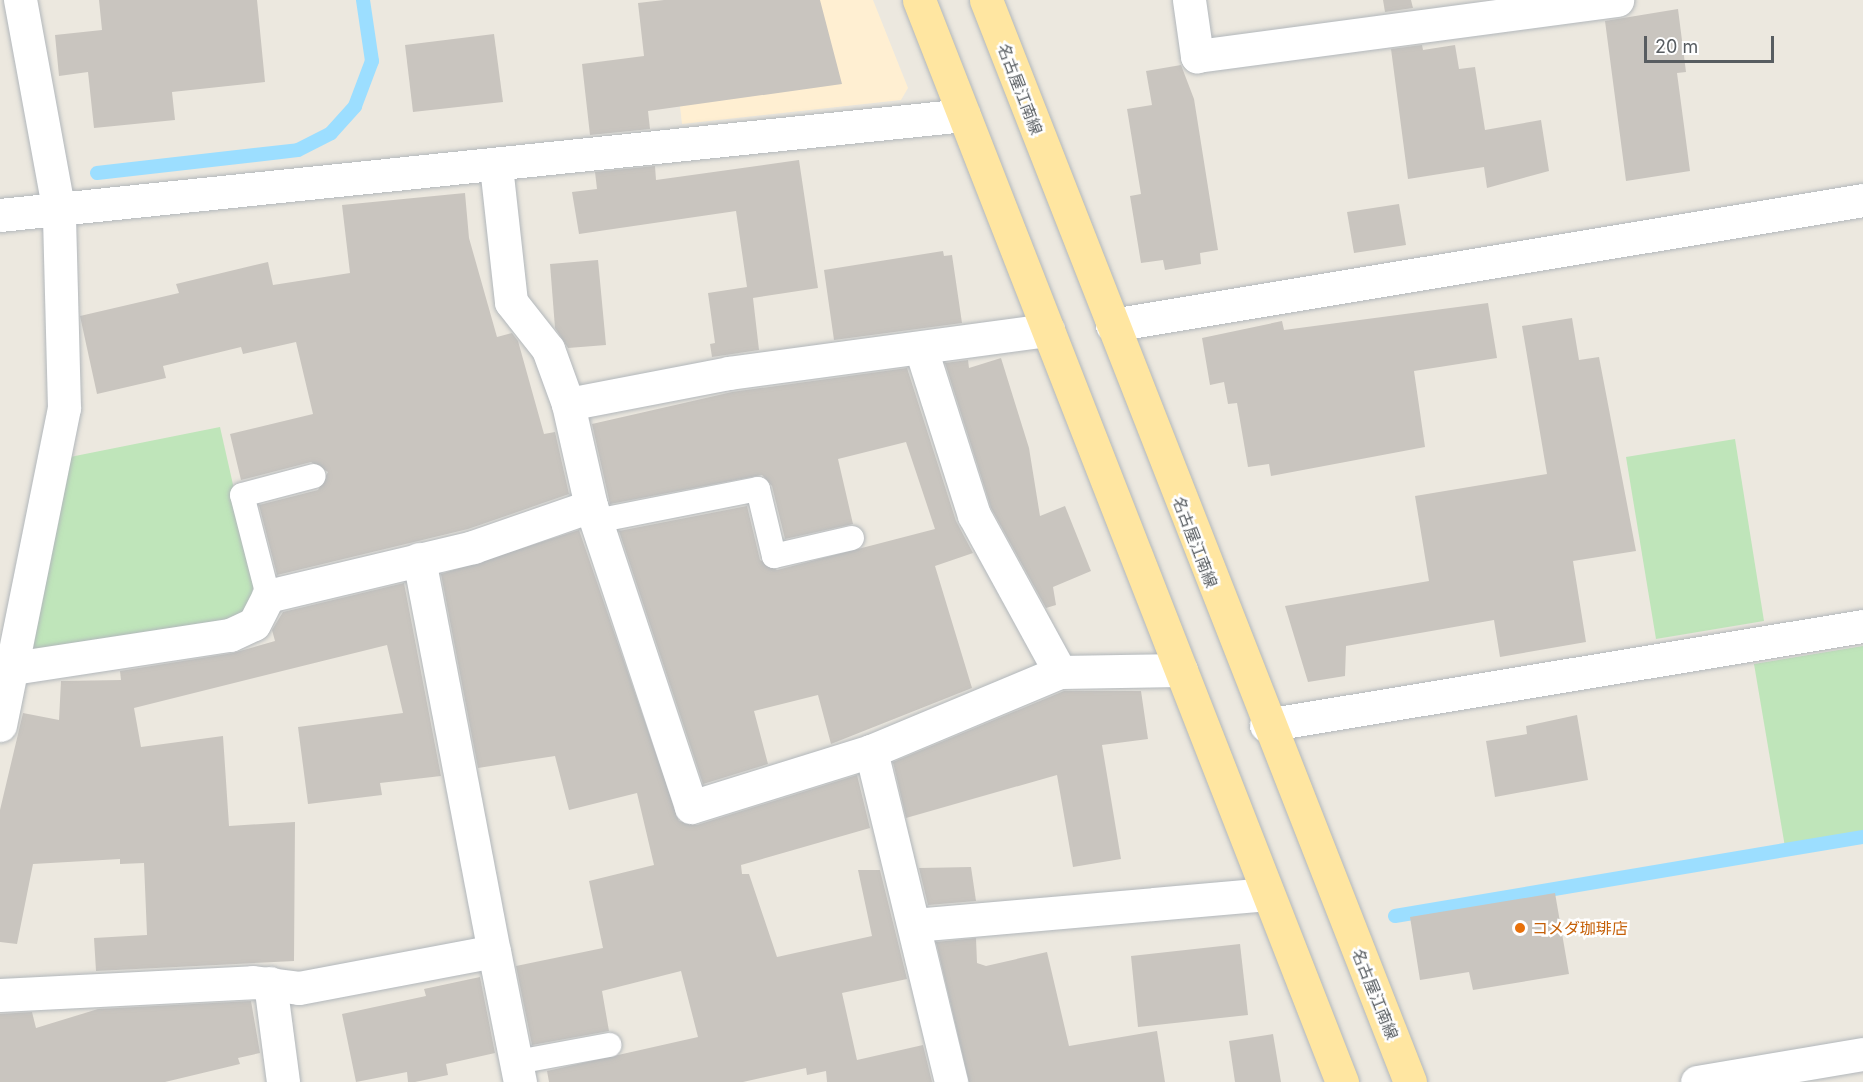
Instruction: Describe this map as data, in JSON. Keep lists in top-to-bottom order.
{
  "streets": {
    "main road": ["名古屋江南線"]
  },
  "places": ["コメダ珈琲店"],
  "scale_bar": "20 m"
}
